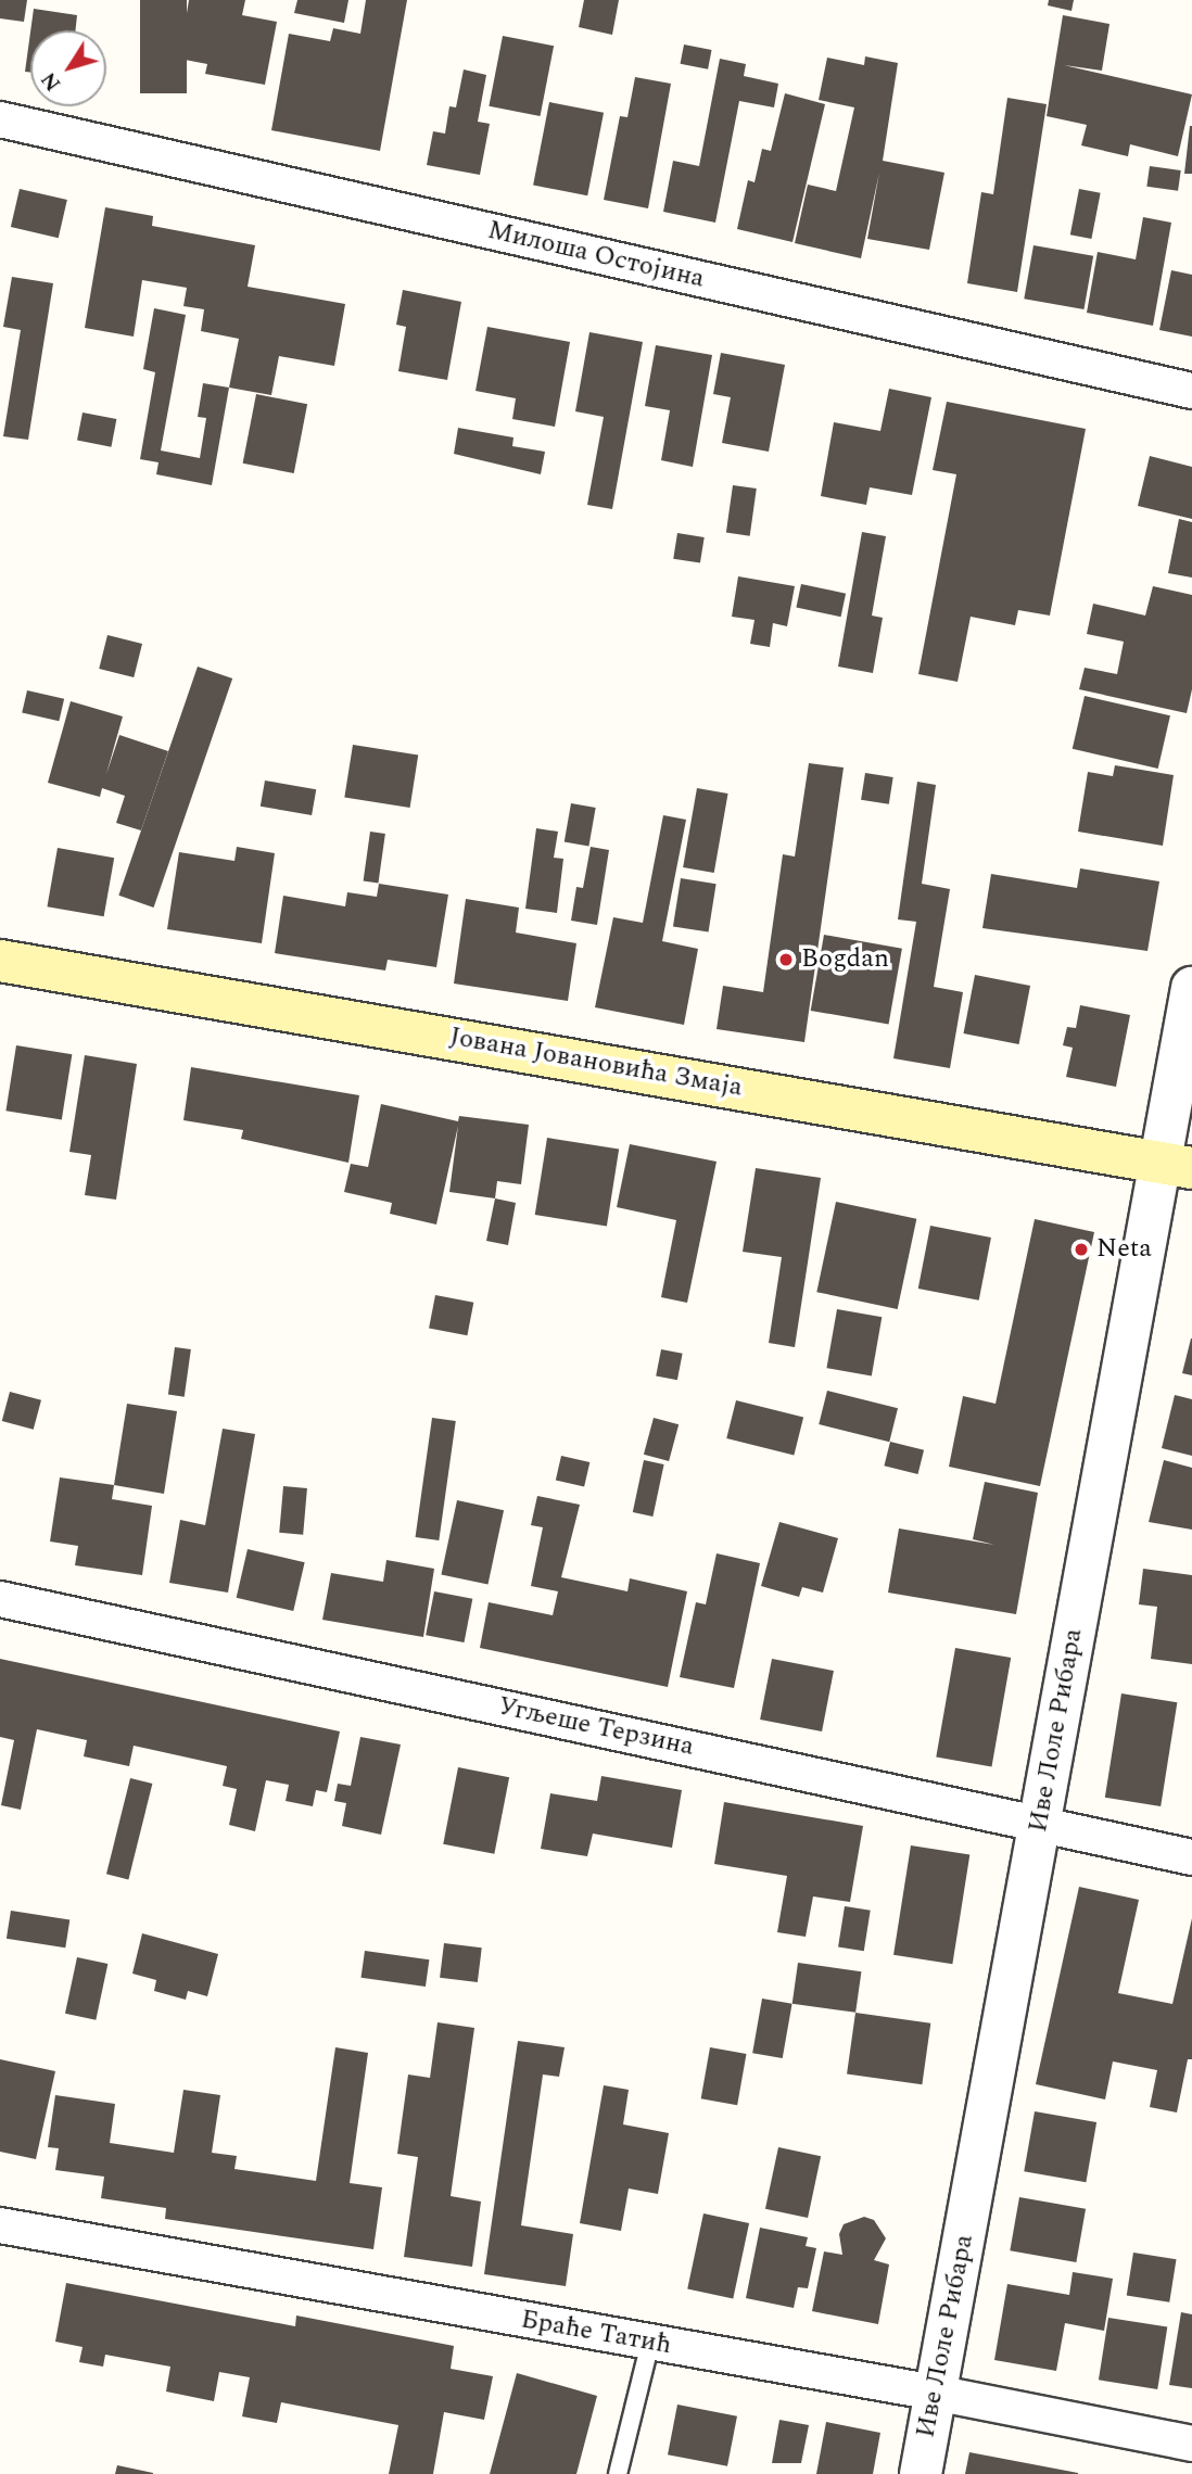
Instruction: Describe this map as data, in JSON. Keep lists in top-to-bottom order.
{
  "streets": {
    "main road": ["Јована Јовановића Змаја"],
    "street": [
      "Милоша Остојина",
      "Угљеше Терзина",
      "Иве Лоле Рибара",
      "Браће Татић"
    ]
  },
  "crossings": [
    ["Јована Јовановића Змаја", "Иве Лоле Рибара"],
    ["Угљеше Терзина", "Иве Лоле Рибара"],
    ["Иве Лоле Рибара", "Браће Татић"]
  ],
  "places": ["Bogdan", "Neta"],
  "north": "bottom left"
}
